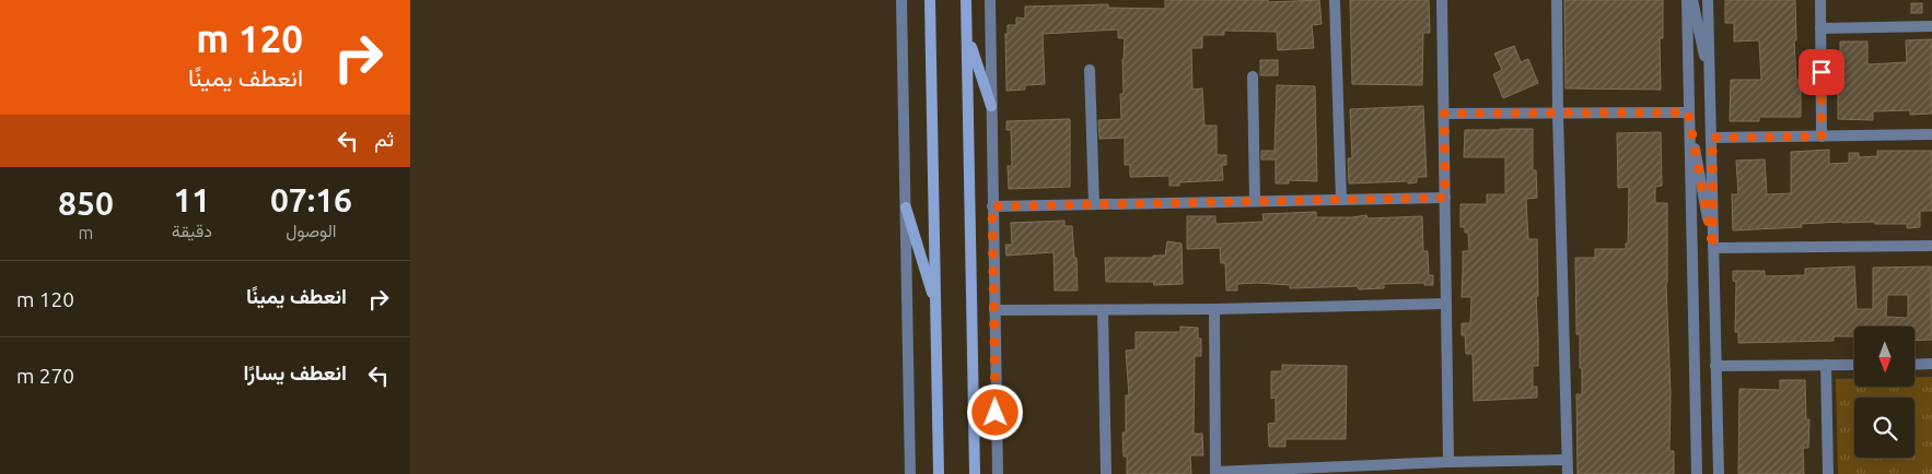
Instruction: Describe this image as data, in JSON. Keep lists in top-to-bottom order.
{
  "north": "bottom",
  "page": {
    "turn": ["120 m", "انعطف يمينًا"],
    "then": "ثم",
    "eta": [
      "07:16",
      "الوصول",
      "11",
      "دقيقة",
      "850",
      "m"
    ],
    "list": [
      {
        "name": "انعطف يمينًا",
        "value": "120 m"
      },
      {
        "name": "انعطف يسارًا",
        "value": "270 m"
      }
    ]
  }
}
